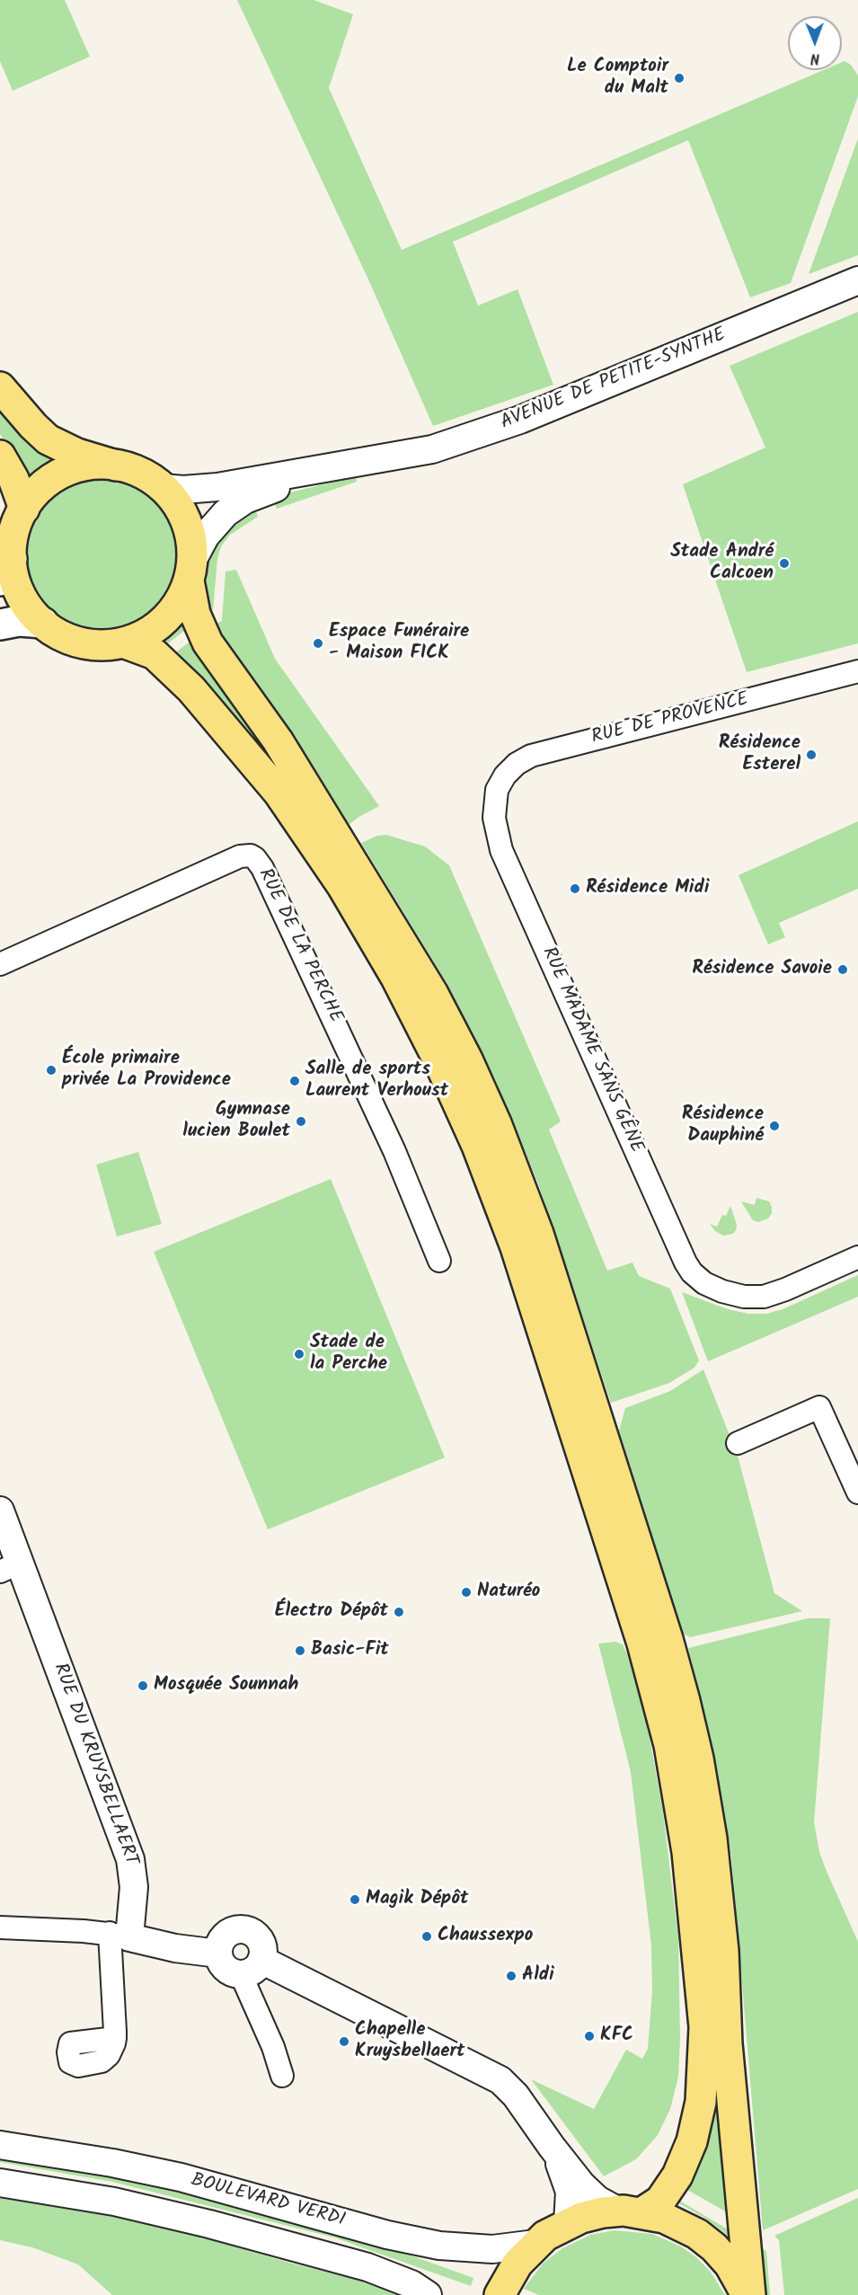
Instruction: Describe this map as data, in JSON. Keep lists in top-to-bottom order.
{
  "streets": {
    "street": [
      "AVENUE DE PETITE-SYNTHE",
      "RUE DE PROVENCE",
      "RUE DE LA PERCHE",
      "RUE MADAME SANS GÊNE",
      "RUE DU KRUYSBELLAERT",
      "BOULEVARD VERDI"
    ]
  },
  "crossings": [
    ["RUE DE PROVENCE", "RUE MADAME SANS GÊNE"]
  ],
  "places": [
    "Le Comptoir du Malt",
    "Stade André Calcoen",
    "Espace Funéraire - Maison FICK",
    "Résidence Esterel",
    "Résidence Midi",
    "Résidence Savoie",
    "École primaire privée La Providence",
    "Salle de sports Laurent Verhoust",
    "Gymnase lucien Boulet",
    "Résidence Dauphiné",
    "Stade de la Perche",
    "Naturéo",
    "Électro Dépôt",
    "Basic-Fit",
    "Mosquée Sounnah",
    "Magik Dépôt",
    "Chaussexpo",
    "Aldi",
    "KFC",
    "Chapelle Kruysbellaert"
  ],
  "north": "bottom"
}
